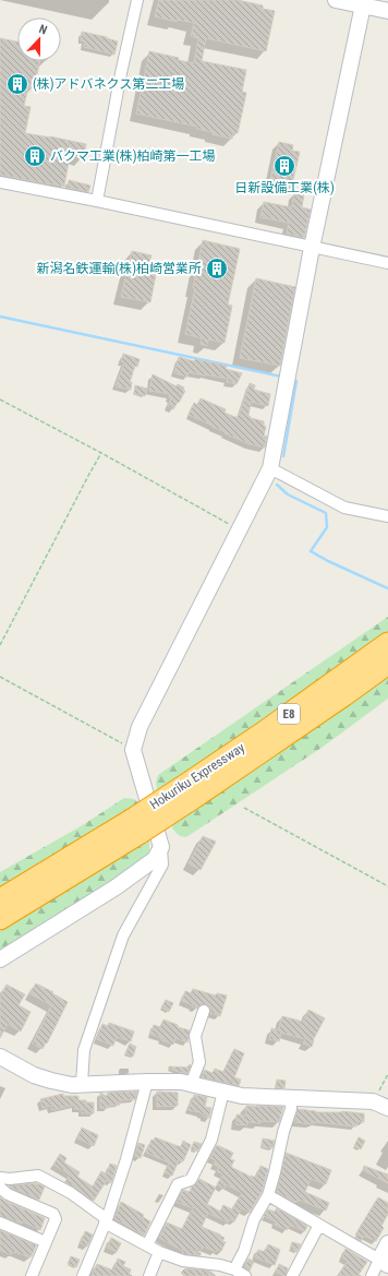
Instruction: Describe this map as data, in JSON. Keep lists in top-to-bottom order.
{
  "streets": {
    "highway": ["E8", "Hokuriku Expressway"]
  },
  "places": {
    "building": [
      "(株)アドバネクス第二工場",
      "バクマ工業(株)柏崎第一工場",
      "日新設備工業(株)",
      "新潟名鉄運輸(株)柏崎営業所"
    ]
  },
  "north": "top"
}
